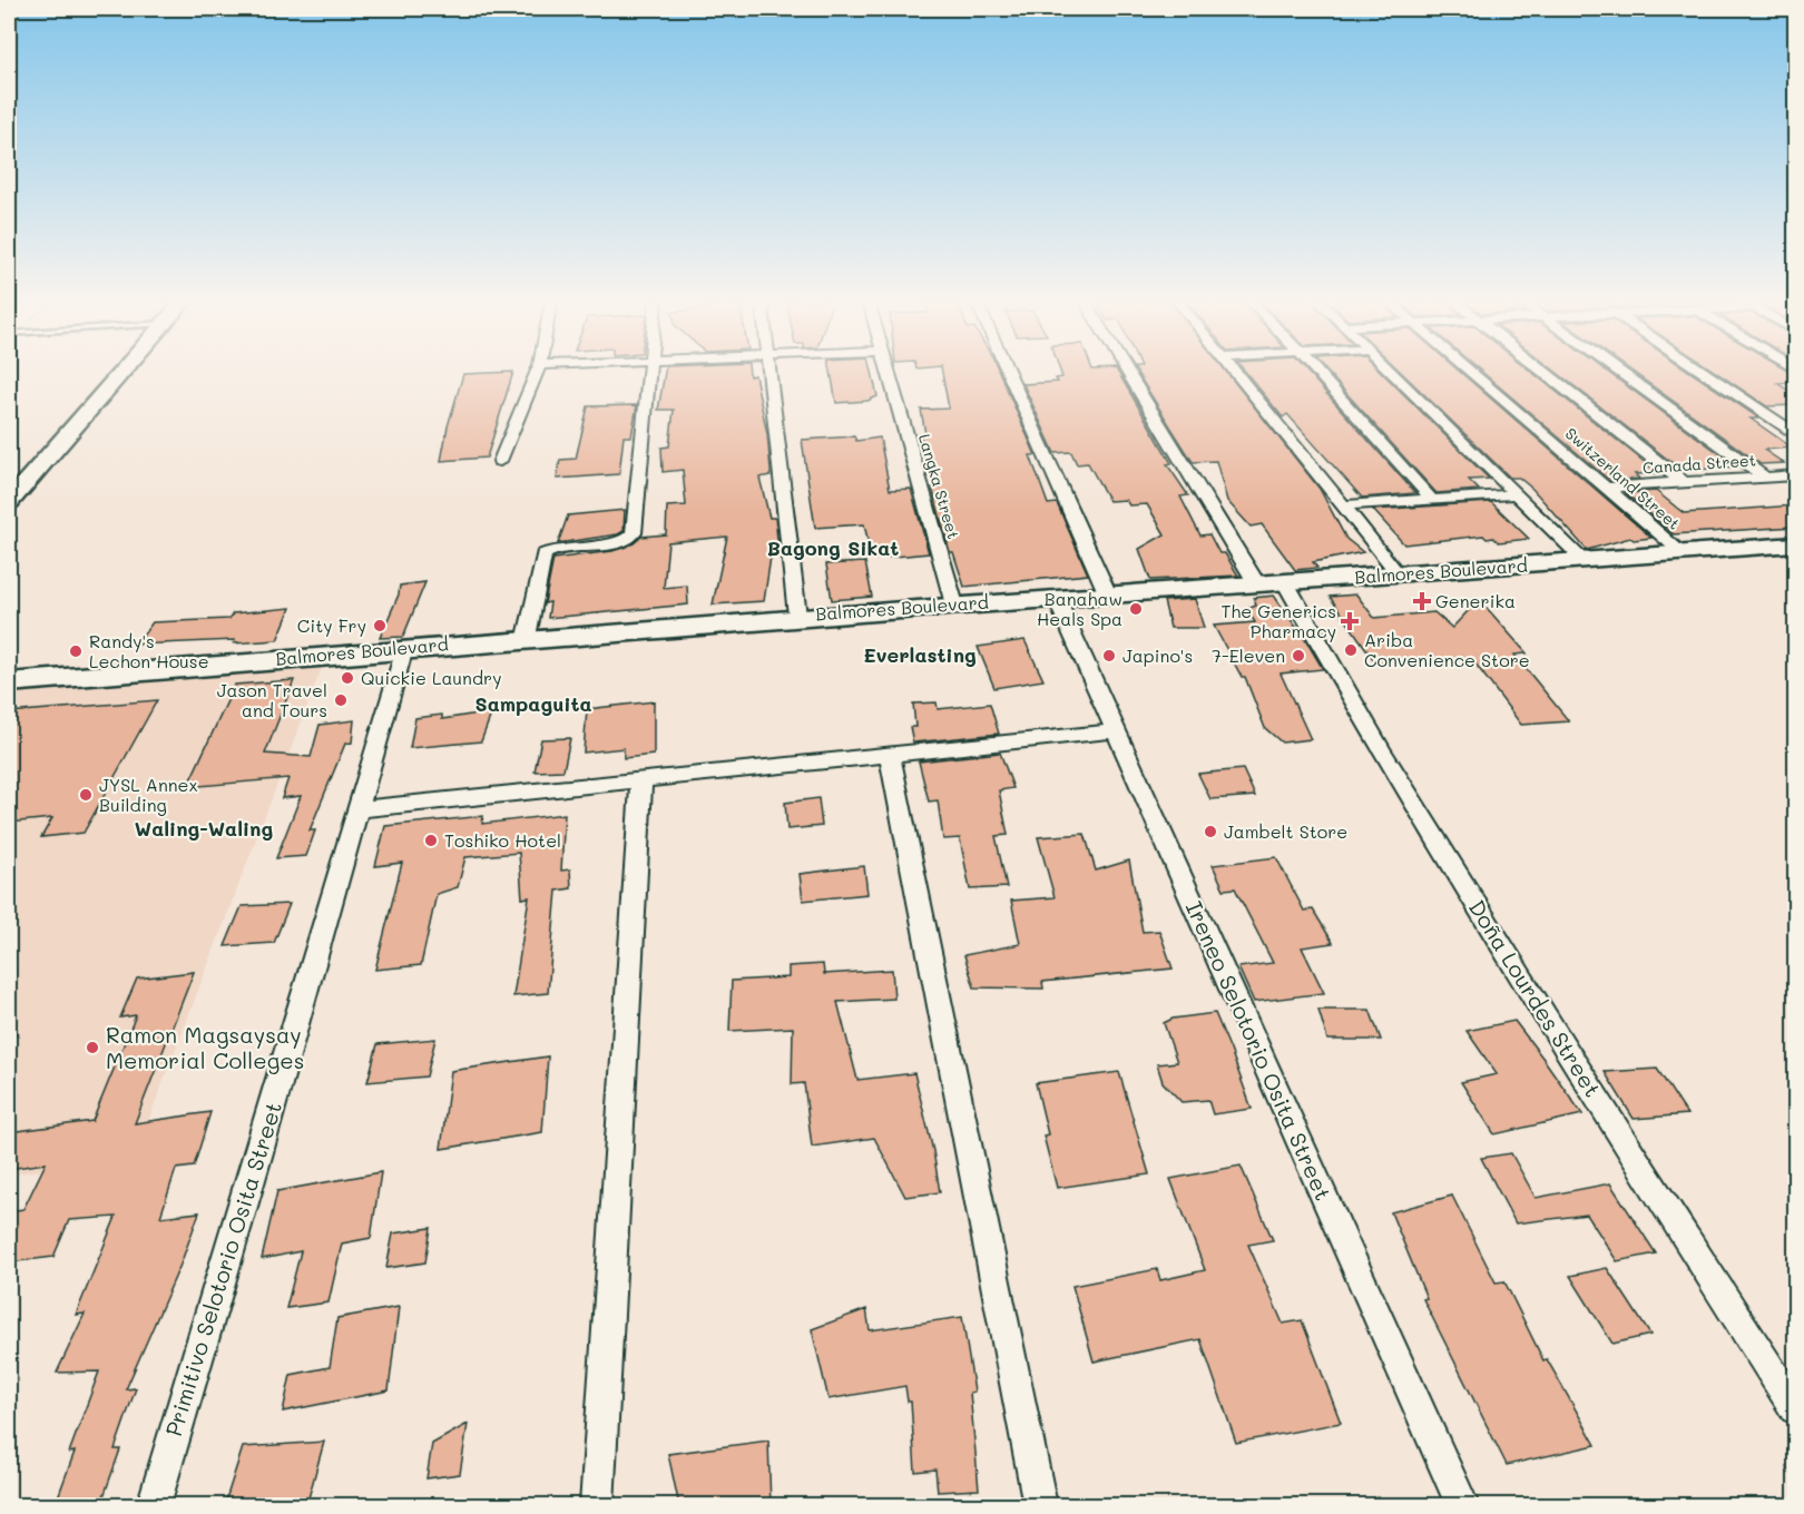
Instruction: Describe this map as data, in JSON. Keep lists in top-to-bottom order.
{
  "streets": {
    "main road": ["Balmores Boulevard"],
    "street": [
      "Canada Street",
      "Switzerland Street",
      "Langka Street",
      "Doña Lourdes Street",
      "Ireneo Selotorio Osita Street",
      "Primitivo Selotorio Osita Street"
    ]
  },
  "crossings": [
    ["Canada Street", "Switzerland Street"],
    ["Switzerland Street", "Balmores Boulevard"],
    ["Langka Street", "Balmores Boulevard"],
    ["Balmores Boulevard", "Doña Lourdes Street"],
    ["Balmores Boulevard", "Ireneo Selotorio Osita Street"],
    ["Balmores Boulevard", "Primitivo Selotorio Osita Street"]
  ],
  "districts": [
    "Bagong Sikat",
    "Everlasting",
    "Sampaguita",
    "Waling-Waling"
  ],
  "places": {
    "health": ["Generika", "The Generics Pharmacy"],
    "other": [
      "Banahaw Heals Spa",
      "City Fry",
      "Ariba Convenience Store",
      "Randy's Lechon House",
      "Japino's",
      "7-Eleven",
      "Quickie Laundry",
      "Jason Travel and Tours",
      "JYSL Annex Building",
      "Jambelt Store",
      "Toshiko Hotel",
      "Ramon Magsaysay Memorial Colleges"
    ]
  }
}
